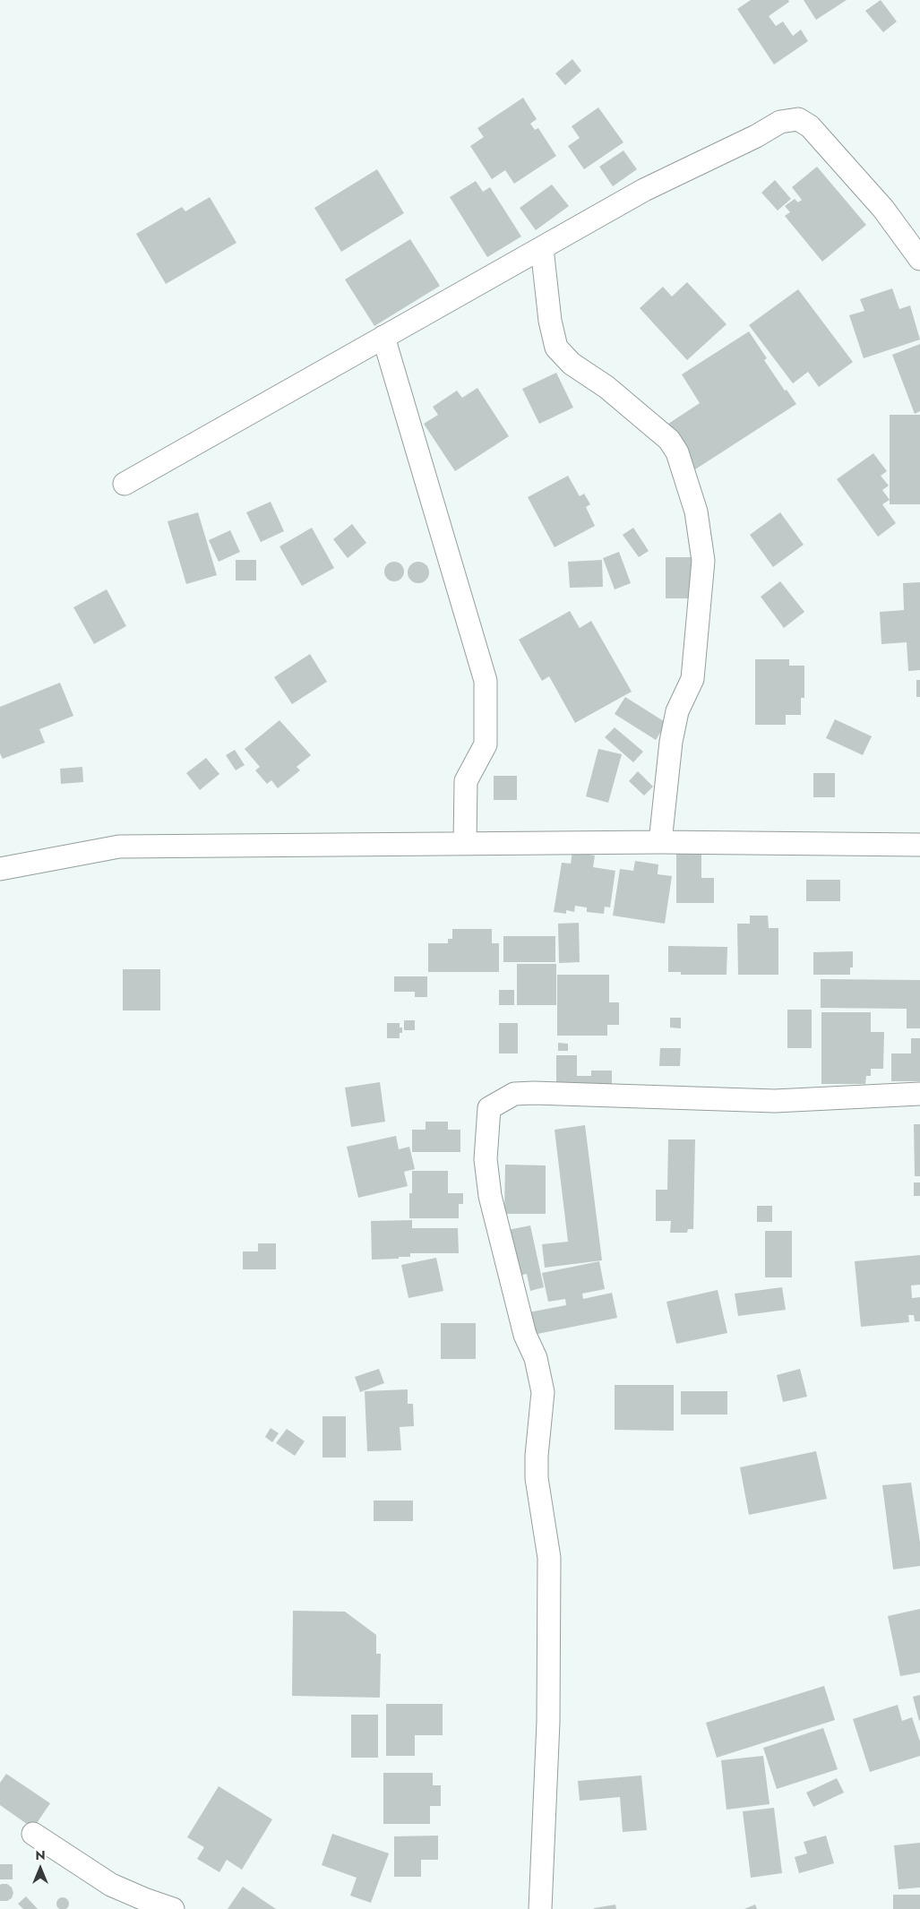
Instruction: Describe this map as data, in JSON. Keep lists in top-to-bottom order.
{
  "north": "top"
}
